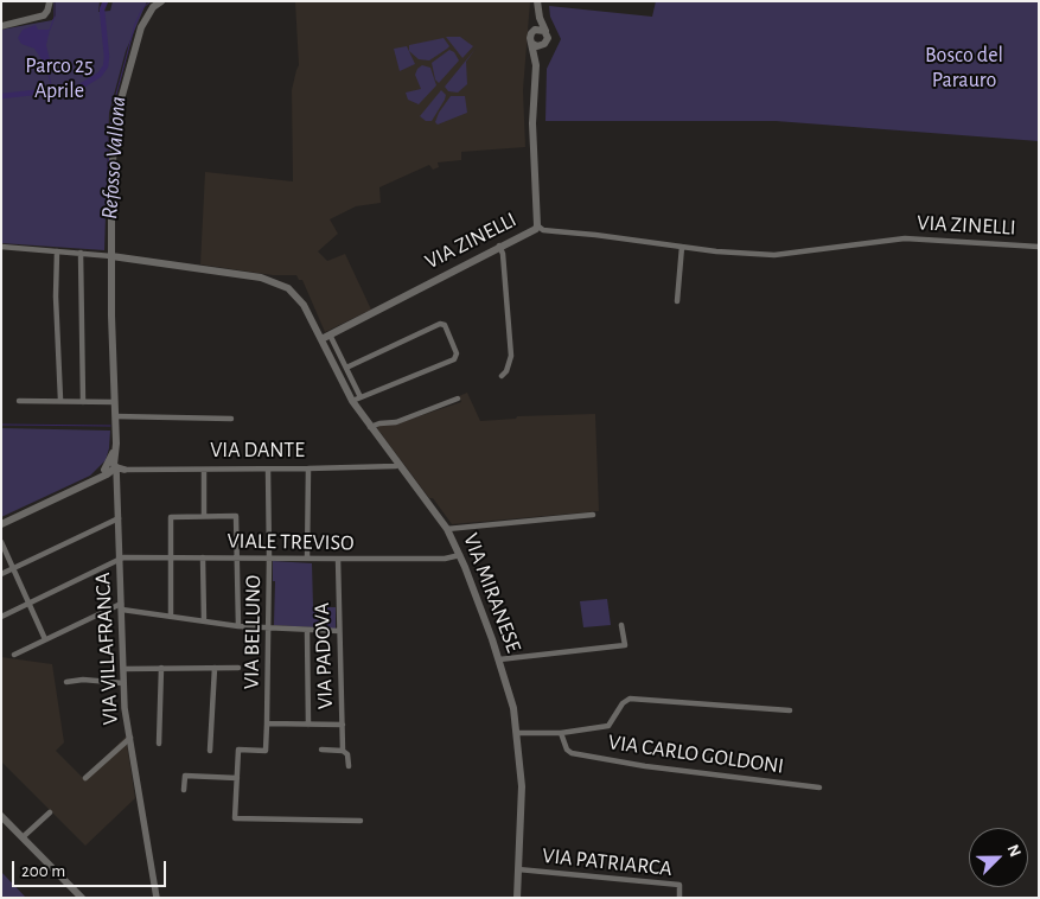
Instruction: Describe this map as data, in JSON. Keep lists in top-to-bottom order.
{
  "streets": {
    "main road": ["VIA ZINELLI", "VIA MIRANESE", "VIA VILLAFRANCA"],
    "street": [
      "VIA DANTE",
      "VIALE TREVISO",
      "VIA BELLUNO",
      "VIA PADOVA",
      "VIA CARLO GOLDONI",
      "VIA PATRIARCA"
    ]
  },
  "crossings": [
    ["VIA ZINELLI", "VIA MIRANESE"],
    ["VIA DANTE", "VIA MIRANESE"],
    ["VIA DANTE", "VIA BELLUNO"],
    ["VIA DANTE", "VIA VILLAFRANCA"],
    ["VIALE TREVISO", "VIA MIRANESE"],
    ["VIALE TREVISO", "VIA BELLUNO"],
    ["VIALE TREVISO", "VIA VILLAFRANCA"],
    ["VIALE TREVISO", "VIA PADOVA"],
    ["VIA MIRANESE", "VIA VILLAFRANCA"],
    ["VIA MIRANESE", "VIA CARLO GOLDONI"],
    ["VIA MIRANESE", "VIA PATRIARCA"]
  ],
  "water": ["Refosso Vallona"],
  "parks": ["Bosco del Parauro", "Parco 25 Aprile"],
  "scale_bar": "200 m",
  "north": "top right"
}
